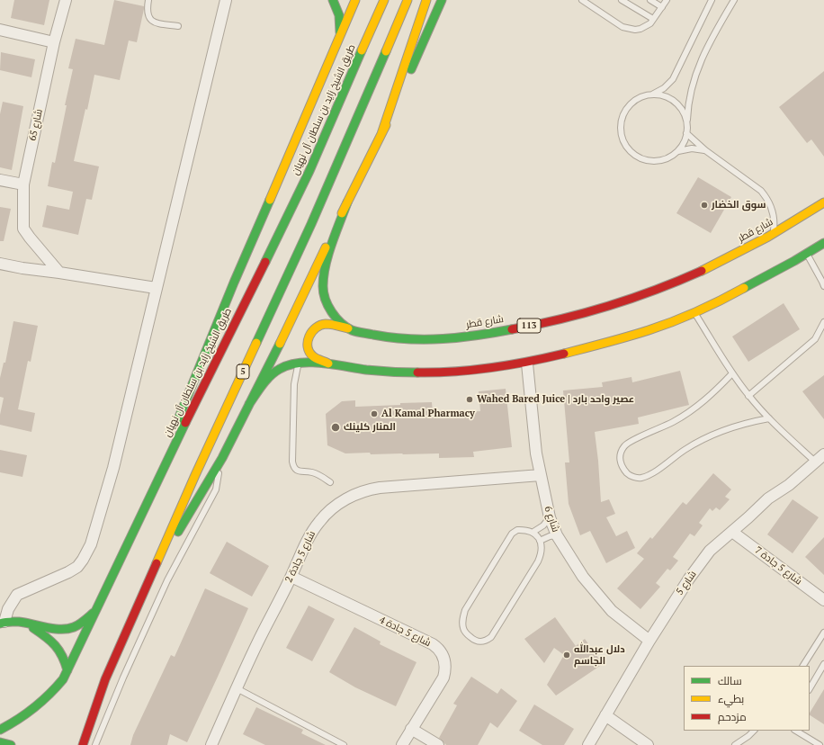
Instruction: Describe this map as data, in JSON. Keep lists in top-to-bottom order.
{
  "streets": {
    "main road": [
      "طريق الشيخ زايد بن سلطان آل نهيان",
      "شارع قطر",
      "113",
      "5"
    ],
    "street": [
      "شارع 65",
      "شارع 6",
      "شارع 5 جادة 2",
      "شارع 5 جادة 7",
      "شارع 5",
      "شارع 5 جادة 4"
    ]
  },
  "crossings": [
    ["شارع 6", "شارع 5 جادة 2"],
    ["شارع 6", "شارع 5"],
    ["شارع 5 جادة 2", "شارع 5 جادة 4"],
    ["شارع 5 جادة 7", "شارع 5"]
  ],
  "places": [
    "سوق الخضار",
    "Wahed Bared Juice | عصير واحد بارد",
    "Al Kamal Pharmacy",
    "المنار كلينك",
    "دلال عبدالله الجاسم"
  ],
  "legend": ["سالك", "بطيء", "مزدحم"]
}
